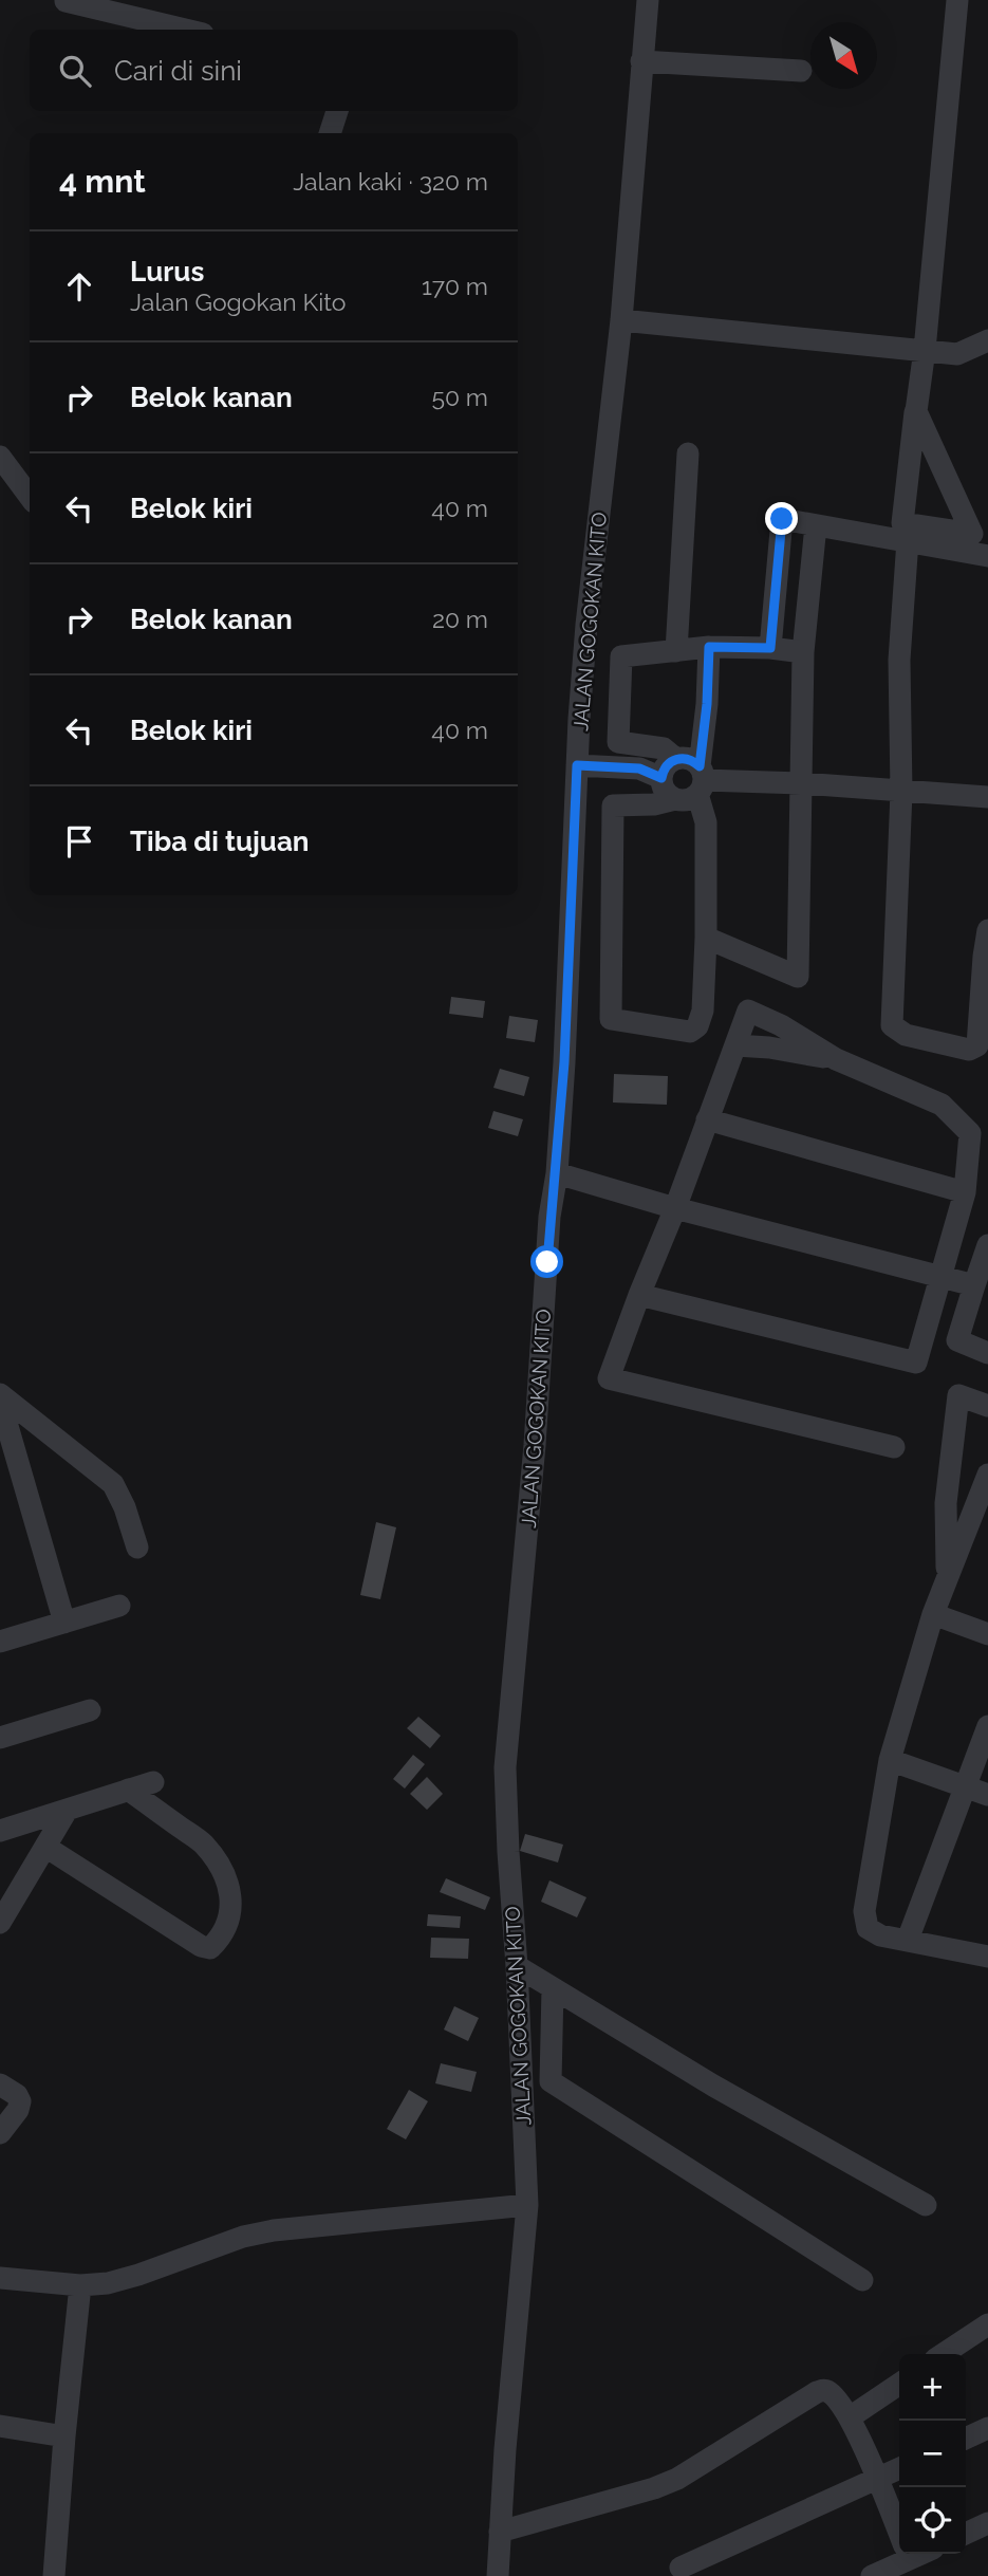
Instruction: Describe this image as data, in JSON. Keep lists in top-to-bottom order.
{
  "streets": {
    "street": ["JALAN GOGOKAN KITO"]
  },
  "north": "bottom right",
  "page": {
    "search": "Cari di sini",
    "heading": ["4 mnt", "Jalan kaki · 320 m"],
    "list": [
      ["Lurus", "Jalan Gogokan Kito", "170 m"],
      ["Belok kanan", "50 m"],
      ["Belok kiri", "40 m"],
      ["Belok kanan", "20 m"],
      ["Belok kiri", "40 m"],
      "Tiba di tujuan"
    ],
    "map_buttons": ["+", "−"]
  }
}
